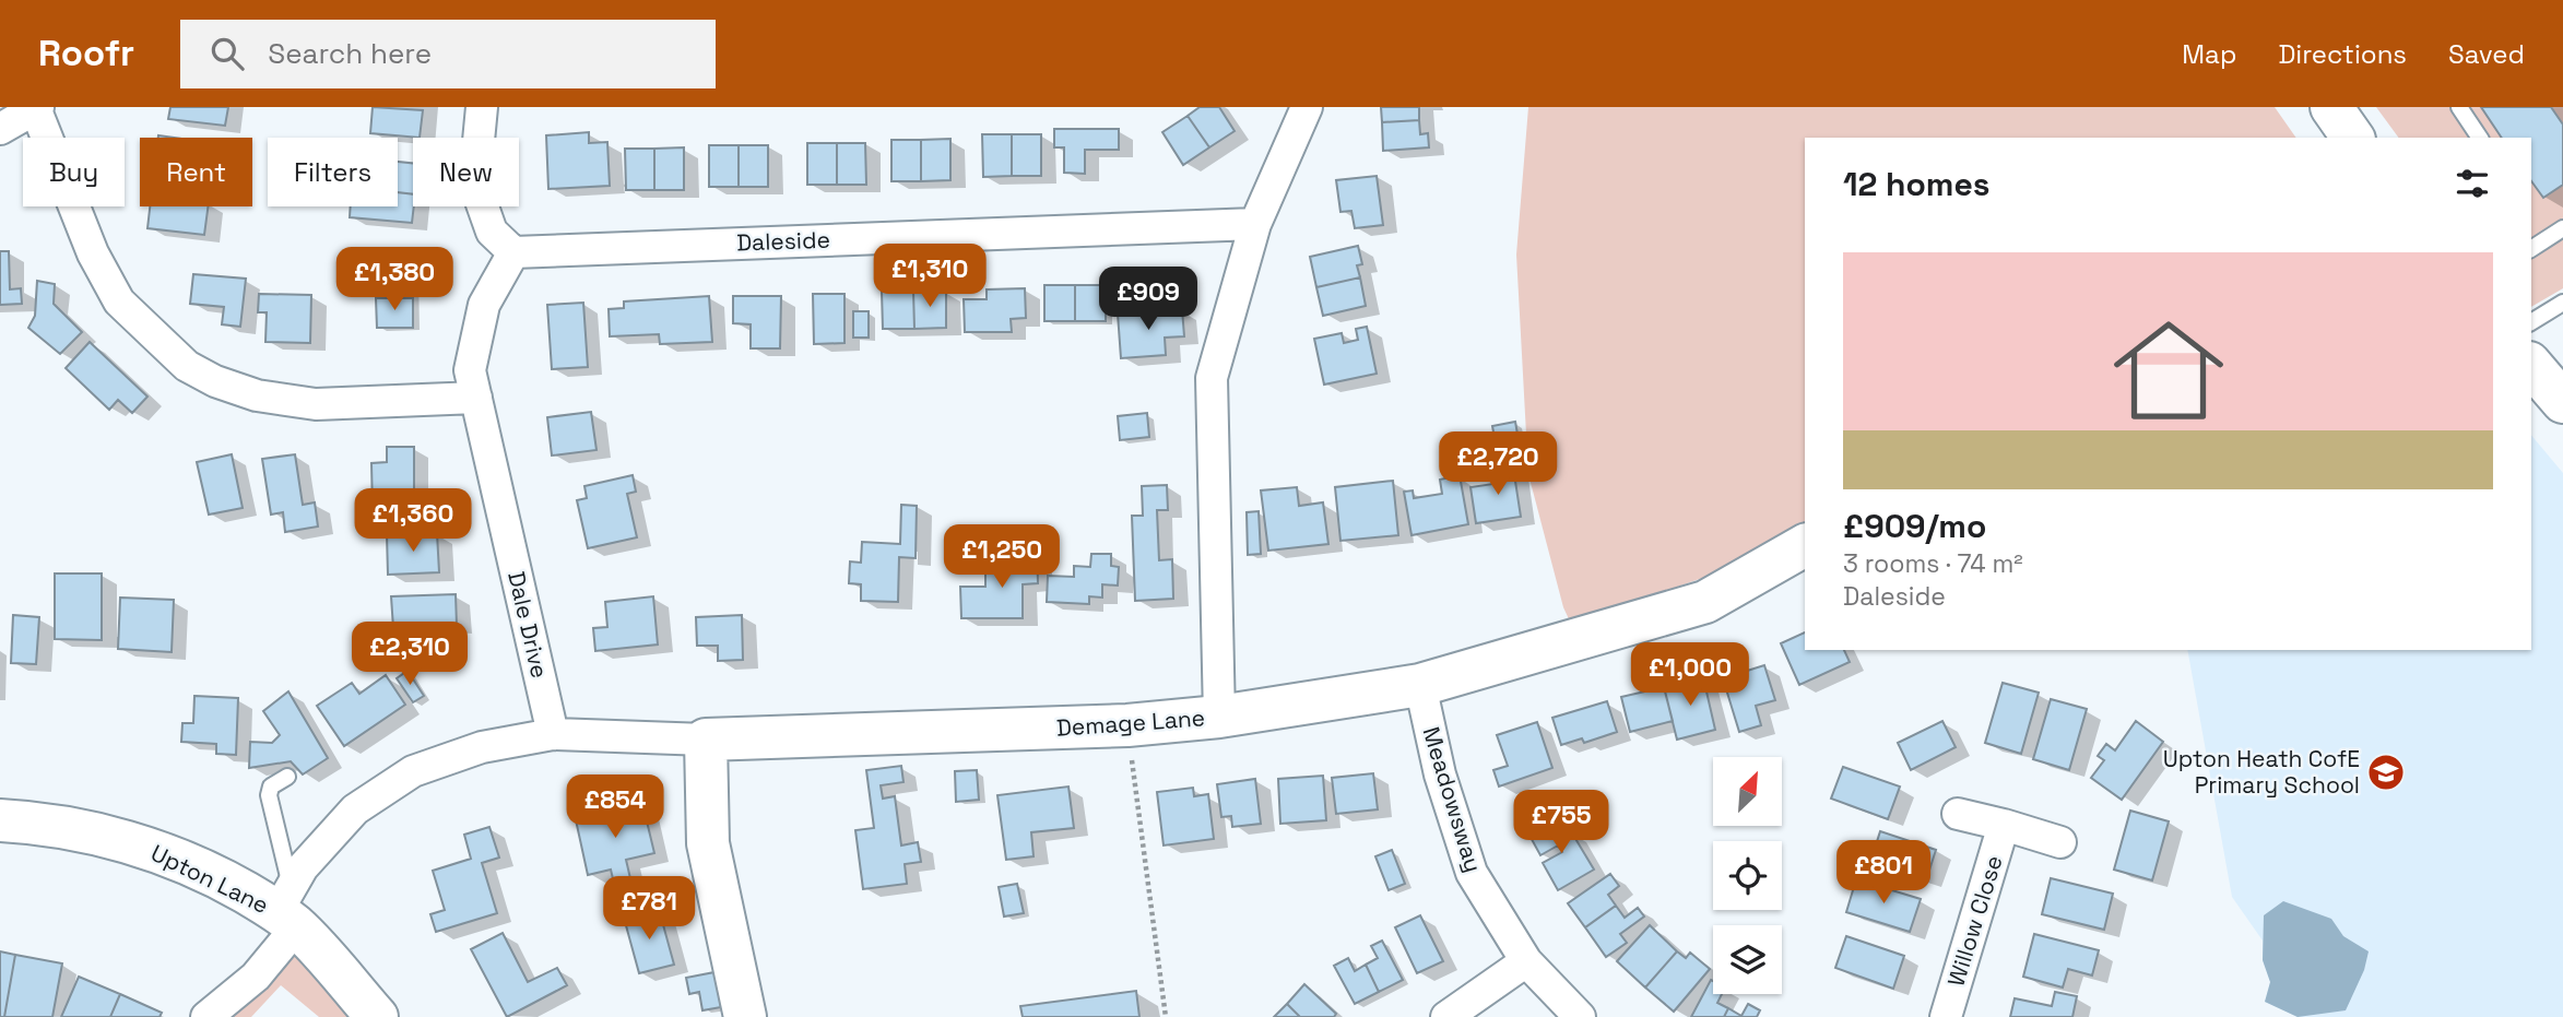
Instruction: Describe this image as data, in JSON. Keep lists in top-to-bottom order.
{
  "streets": {
    "main road": ["Demage Lane", "Upton Lane"],
    "street": [
      "Daleside",
      "Dale Drive",
      "Meadowsway",
      "Willow Close"
    ]
  },
  "crossings": [
    ["Daleside", "Dale Drive"],
    ["Demage Lane", "Meadowsway"]
  ],
  "places": {
    "school or university": ["Upton Heath CofE Primary School"]
  },
  "north": "top right",
  "page": {
    "header": "Roofr",
    "search": "Search here",
    "nav": ["Map", "Directions", "Saved"],
    "chip": [
      "Buy",
      "Rent",
      "Filters",
      "New"
    ],
    "heading": "12 homes",
    "list": [
      {
        "name": "£909/mo",
        "note": "3 rooms · 74 m² · Daleside"
      }
    ],
    "price": [
      "£1,310",
      "£1,380",
      "£909",
      "£2,720",
      "£1,360",
      "£1,250",
      "£2,310",
      "£1,000",
      "£854",
      "£755",
      "£801",
      "£781"
    ]
  }
}
